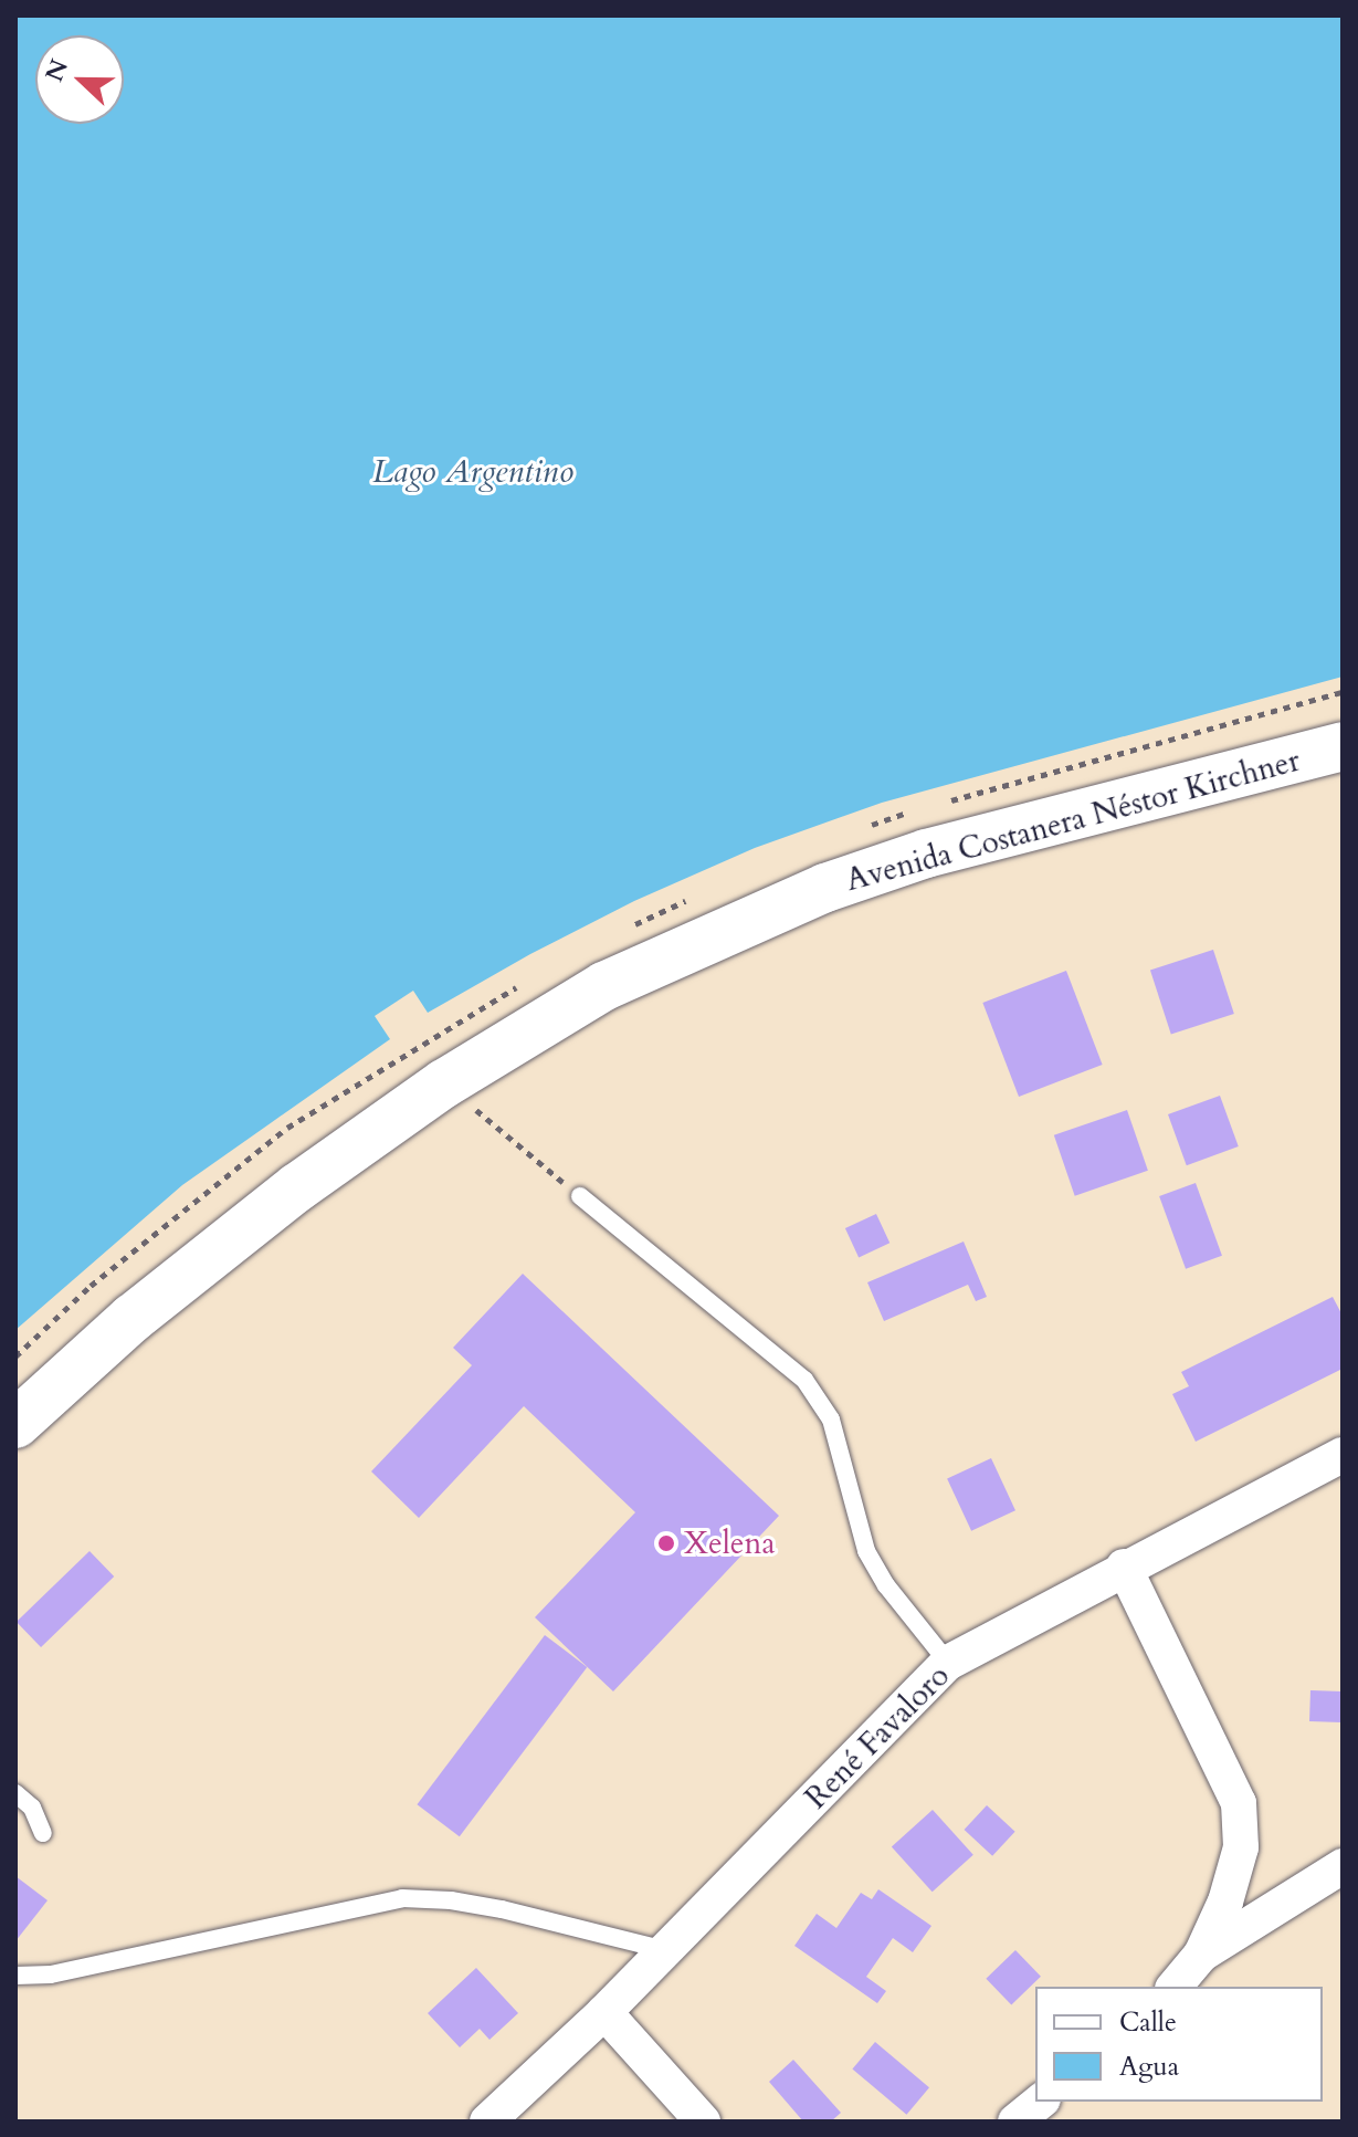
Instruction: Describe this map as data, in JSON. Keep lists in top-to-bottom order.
{
  "streets": {
    "street": ["Avenida Costanera Néstor Kirchner", "René Favaloro"]
  },
  "water": ["Lago Argentino"],
  "places": ["Xelena"],
  "legend": ["Calle", "Agua"],
  "north": "left"
}
